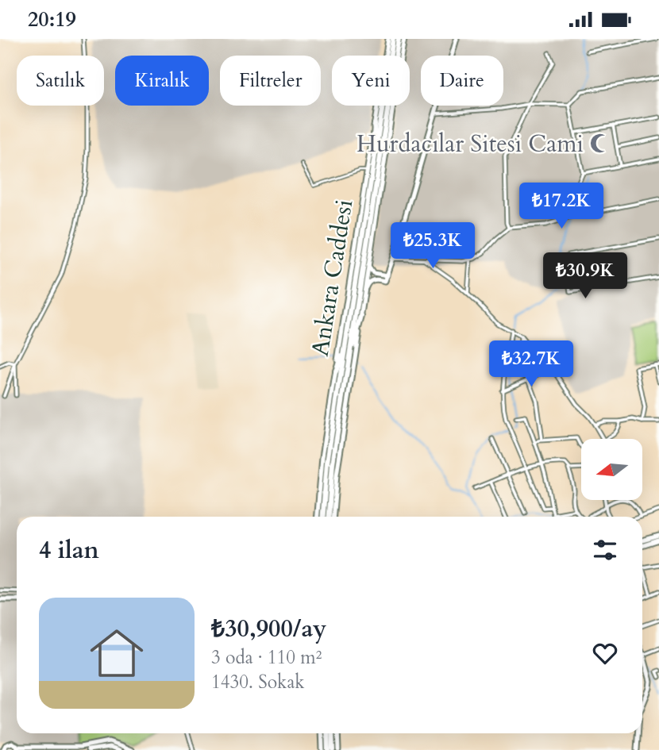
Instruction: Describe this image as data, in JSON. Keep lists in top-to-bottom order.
{
  "streets": {
    "highway": ["Ankara Caddesi"]
  },
  "places": {
    "mosque": ["Hurdacılar Sitesi Cami"]
  },
  "north": "left",
  "page": {
    "status": "20:19",
    "chip": [
      "Satılık",
      "Kiralık",
      "Filtreler",
      "Yeni",
      "Daire"
    ],
    "price": [
      "₺17.2K",
      "₺25.3K",
      "₺30.9K",
      "₺32.7K"
    ],
    "heading": "4 ilan",
    "list": [
      {
        "name": "₺30,900/ay",
        "note": "3 oda · 110 m² · 1430. Sokak"
      }
    ]
  }
}
